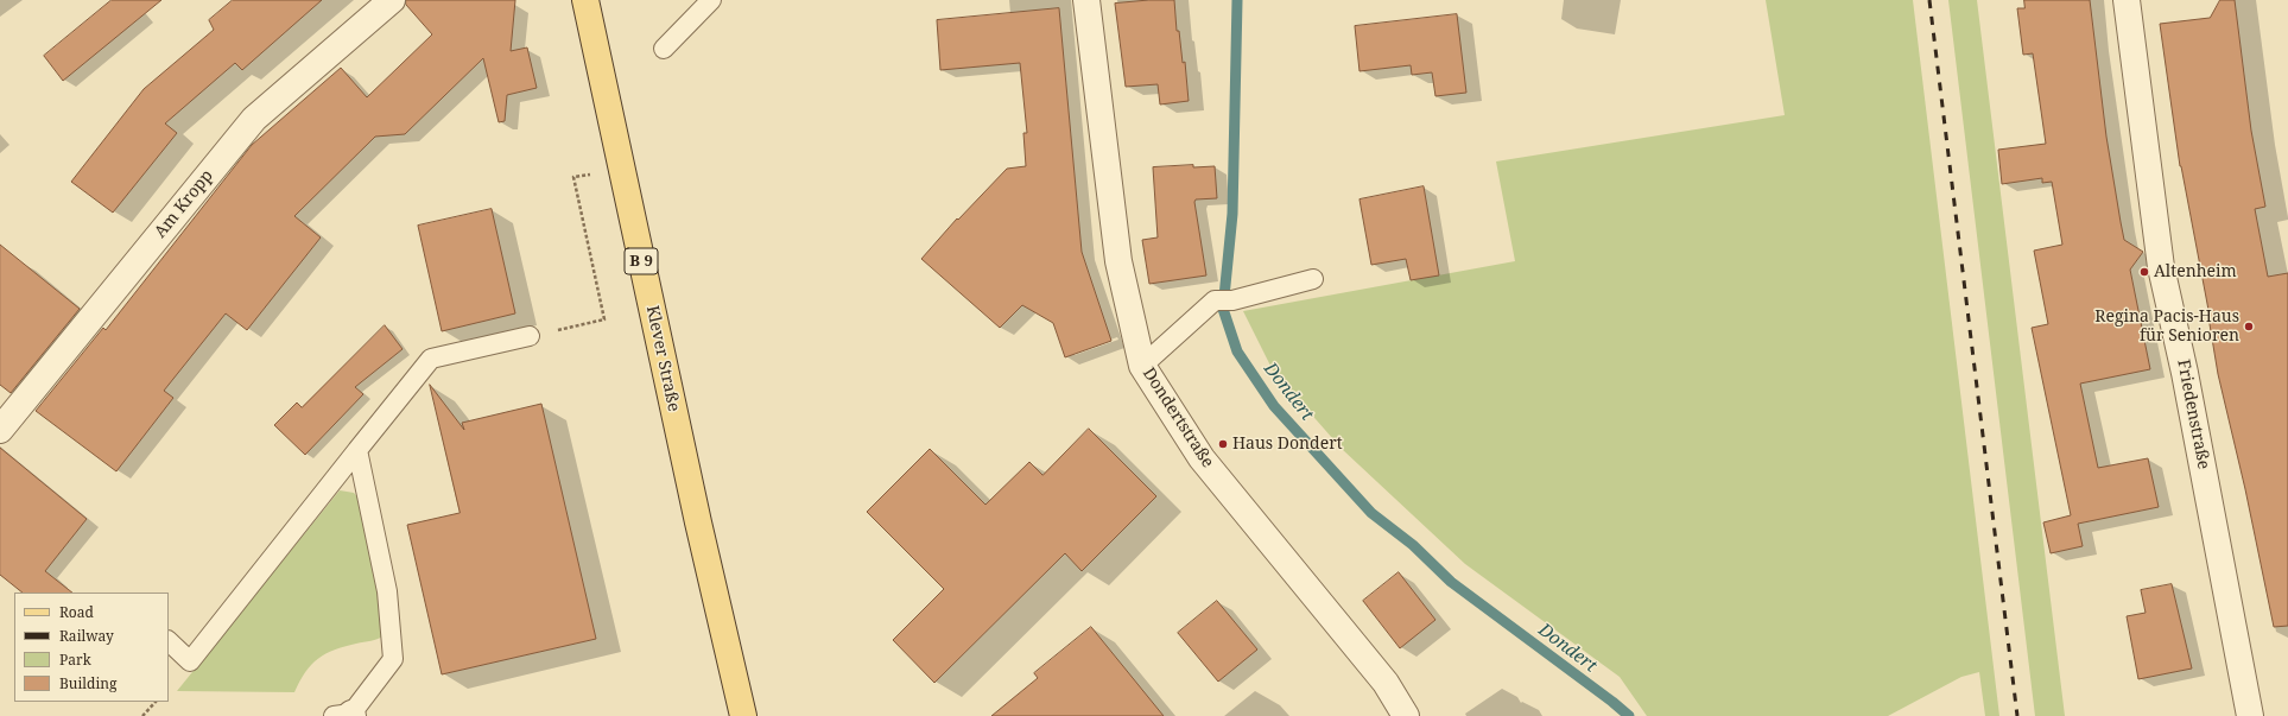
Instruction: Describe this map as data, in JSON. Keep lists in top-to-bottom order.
{
  "streets": {
    "main road": ["B 9", "Klever Straße"],
    "street": ["Am Kropp", "Friedenstraße", "Dondertstraße"]
  },
  "water": ["Dondert"],
  "places": ["Altenheim", "Regina Pacis-Haus für Senioren", "Haus Dondert"],
  "legend": [
    "Road",
    "Railway",
    "Park",
    "Building"
  ]
}
